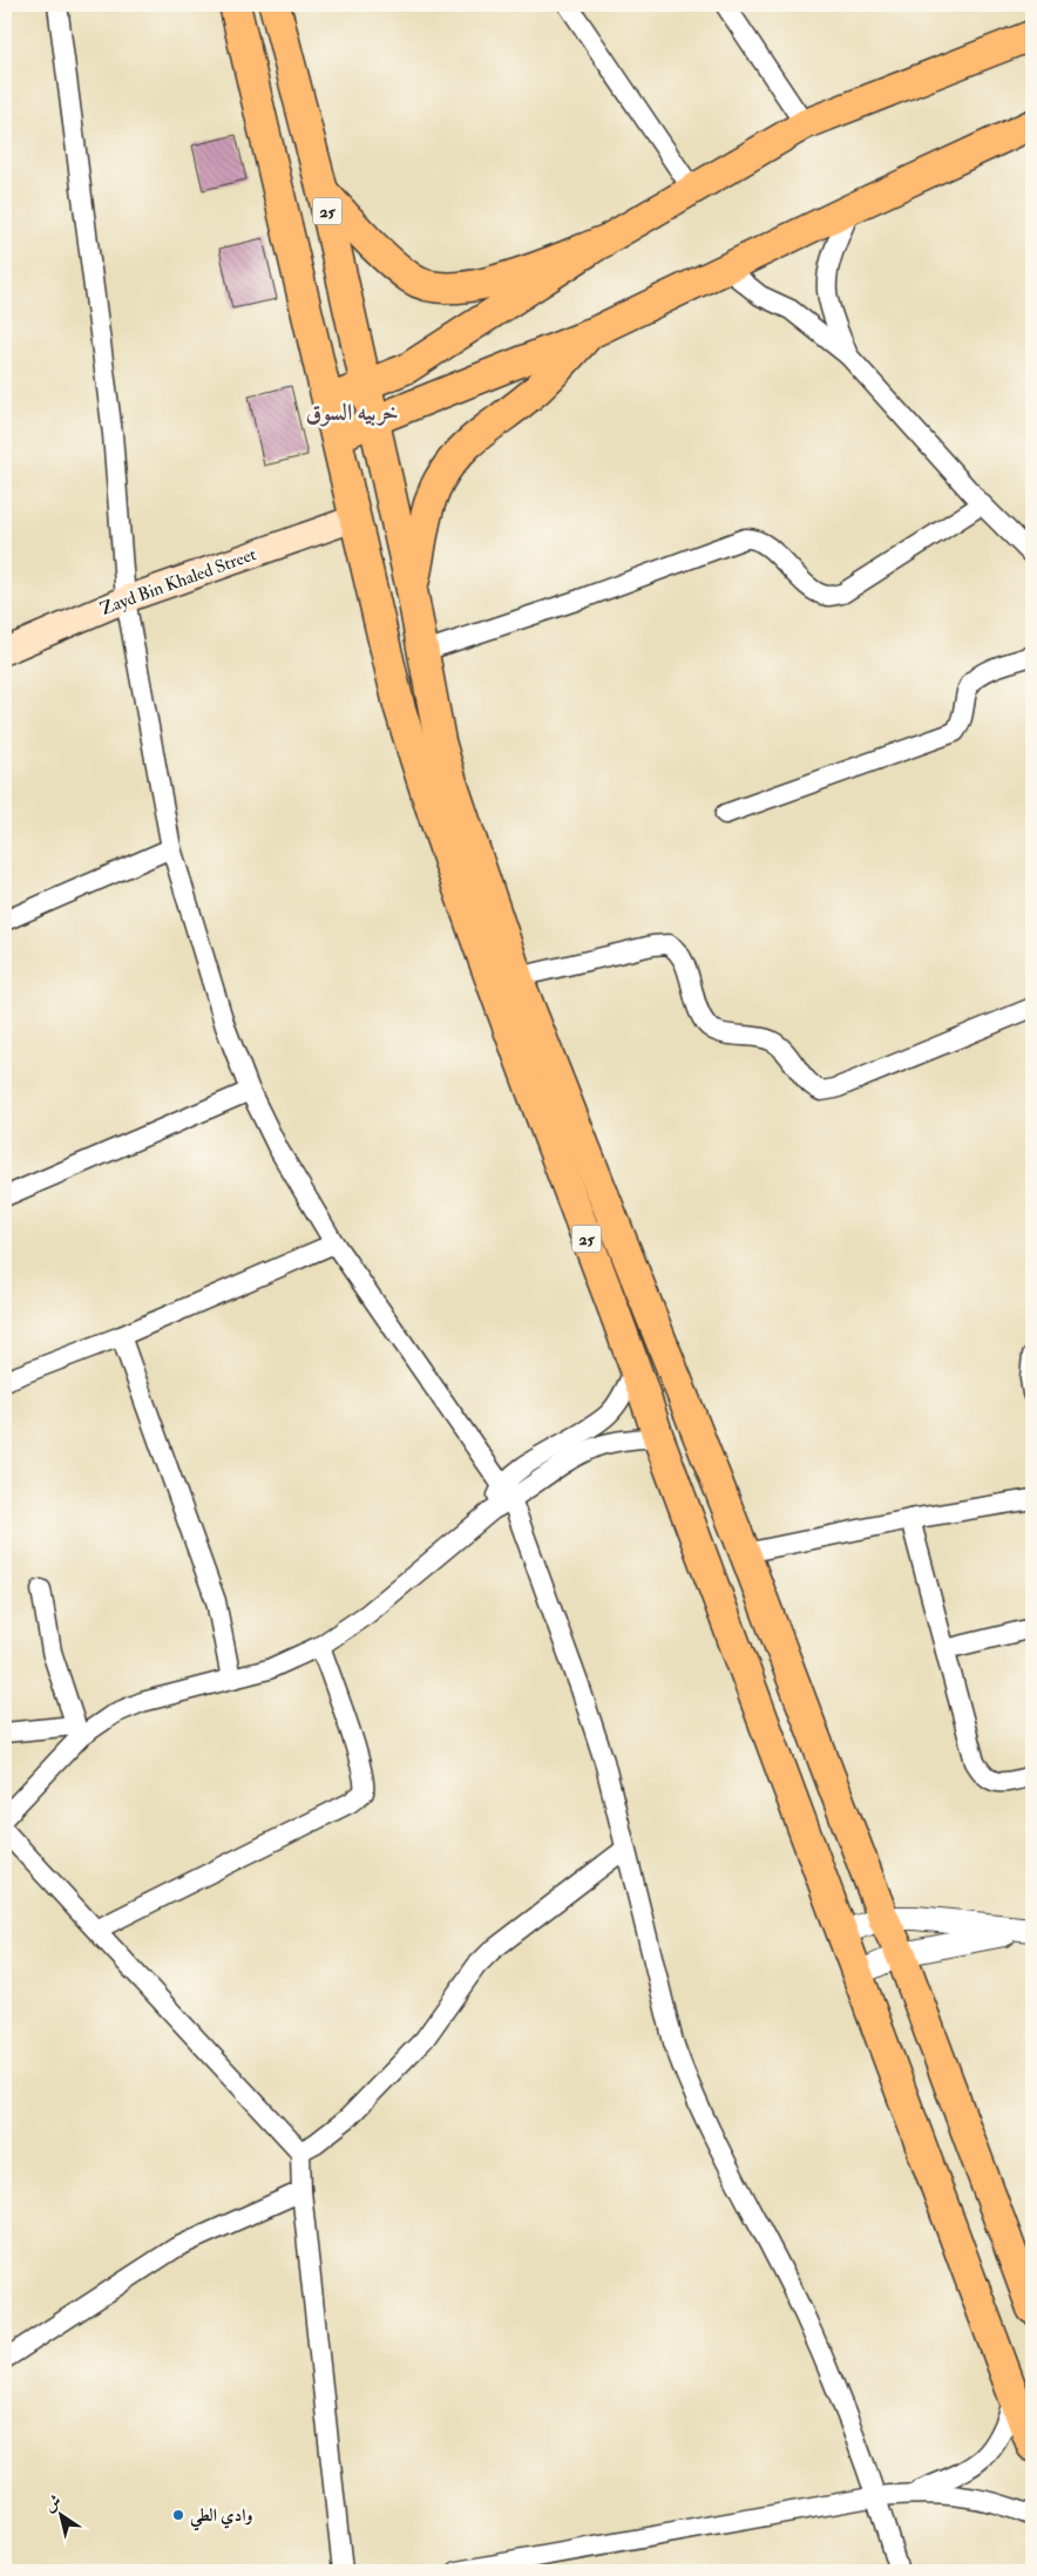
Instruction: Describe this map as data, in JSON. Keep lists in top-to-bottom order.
{
  "streets": {
    "highway": ["25"],
    "main road": ["Zayd Bin Khaled Street"]
  },
  "crossings": [
    ["25", "Zayd Bin Khaled Street"]
  ],
  "districts": ["خربیه السوق"],
  "places": ["وادي الطي"],
  "north": "top left"
}
